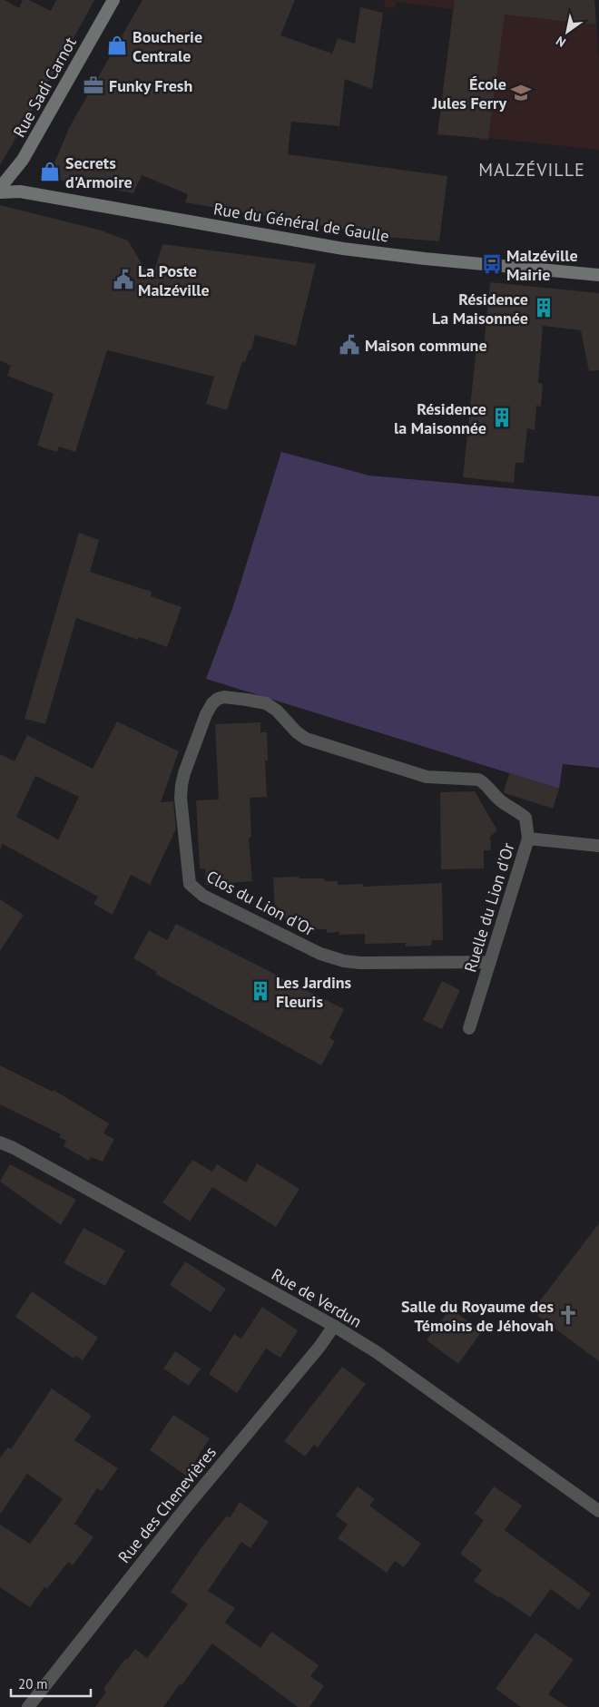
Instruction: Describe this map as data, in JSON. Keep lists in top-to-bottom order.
{
  "streets": {
    "main road": ["Rue Sadi Carnot", "Rue du Général de Gaulle"],
    "street": [
      "Clos du Lion d'Or",
      "Ruelle du Lion d'Or",
      "Rue de Verdun",
      "Rue des Chenevières"
    ]
  },
  "crossings": [
    ["Clos du Lion d'Or", "Ruelle du Lion d'Or"],
    ["Rue de Verdun", "Rue des Chenevières"]
  ],
  "districts": ["MALZÉVILLE"],
  "places": {
    "shop": ["Boucherie Centrale", "Secrets d'Armoire"],
    "office": ["Funky Fresh"],
    "school or university": ["École Jules Ferry"],
    "bus stop": ["Malzéville Mairie"],
    "public building": ["La Poste Malzéville", "Maison commune"],
    "building": ["Résidence La Maisonnée", "Résidence la Maisonnée", "Les Jardins Fleuris"],
    "church": ["Salle du Royaume des Témoins de Jéhovah"]
  },
  "scale_bar": "20 m",
  "north": "bottom left"
}
